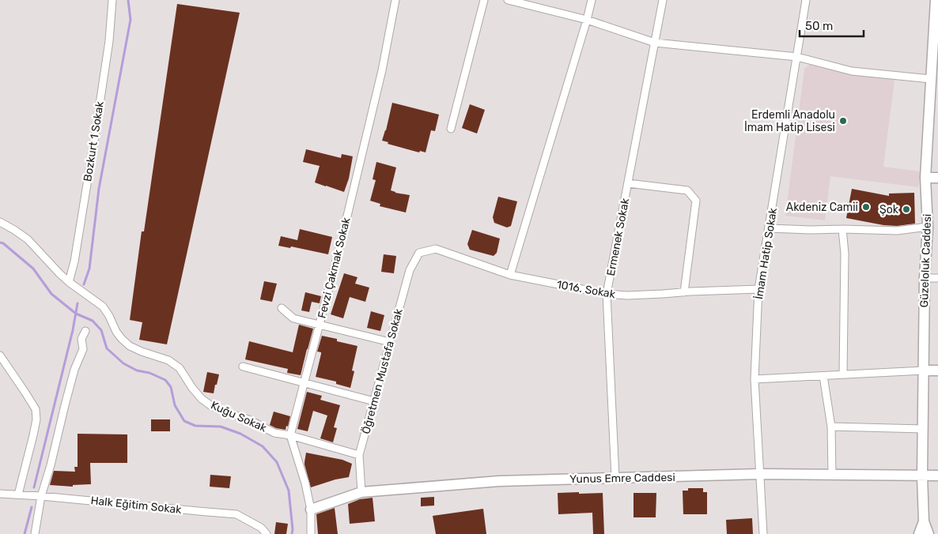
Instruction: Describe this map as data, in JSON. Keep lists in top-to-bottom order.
{
  "streets": {
    "street": [
      "Bozkurt 1 Sokak",
      "Ermenek Sokak",
      "İmam Hatip Sokak",
      "Güzeloluk Caddesi",
      "Fevzi Çakmak Sokak",
      "1016. Sokak",
      "Öğretmen Mustafa Sokak",
      "Kuğu Sokak",
      "Yunus Emre Caddesi",
      "Halk Eğitim Sokak"
    ]
  },
  "crossings": [
    ["Bozkurt 1 Sokak", "Kuğu Sokak"],
    ["Ermenek Sokak", "1016. Sokak"],
    ["Ermenek Sokak", "Yunus Emre Caddesi"],
    ["İmam Hatip Sokak", "1016. Sokak"],
    ["İmam Hatip Sokak", "Yunus Emre Caddesi"],
    ["Güzeloluk Caddesi", "Yunus Emre Caddesi"],
    ["Fevzi Çakmak Sokak", "Kuğu Sokak"],
    ["1016. Sokak", "Öğretmen Mustafa Sokak"],
    ["Öğretmen Mustafa Sokak", "Kuğu Sokak"],
    ["Öğretmen Mustafa Sokak", "Yunus Emre Caddesi"]
  ],
  "places": ["Erdemli Anadolu İmam Hatip Lisesi", "Akdeniz Camii", "Şok"],
  "scale_bar": "50 m"
}
